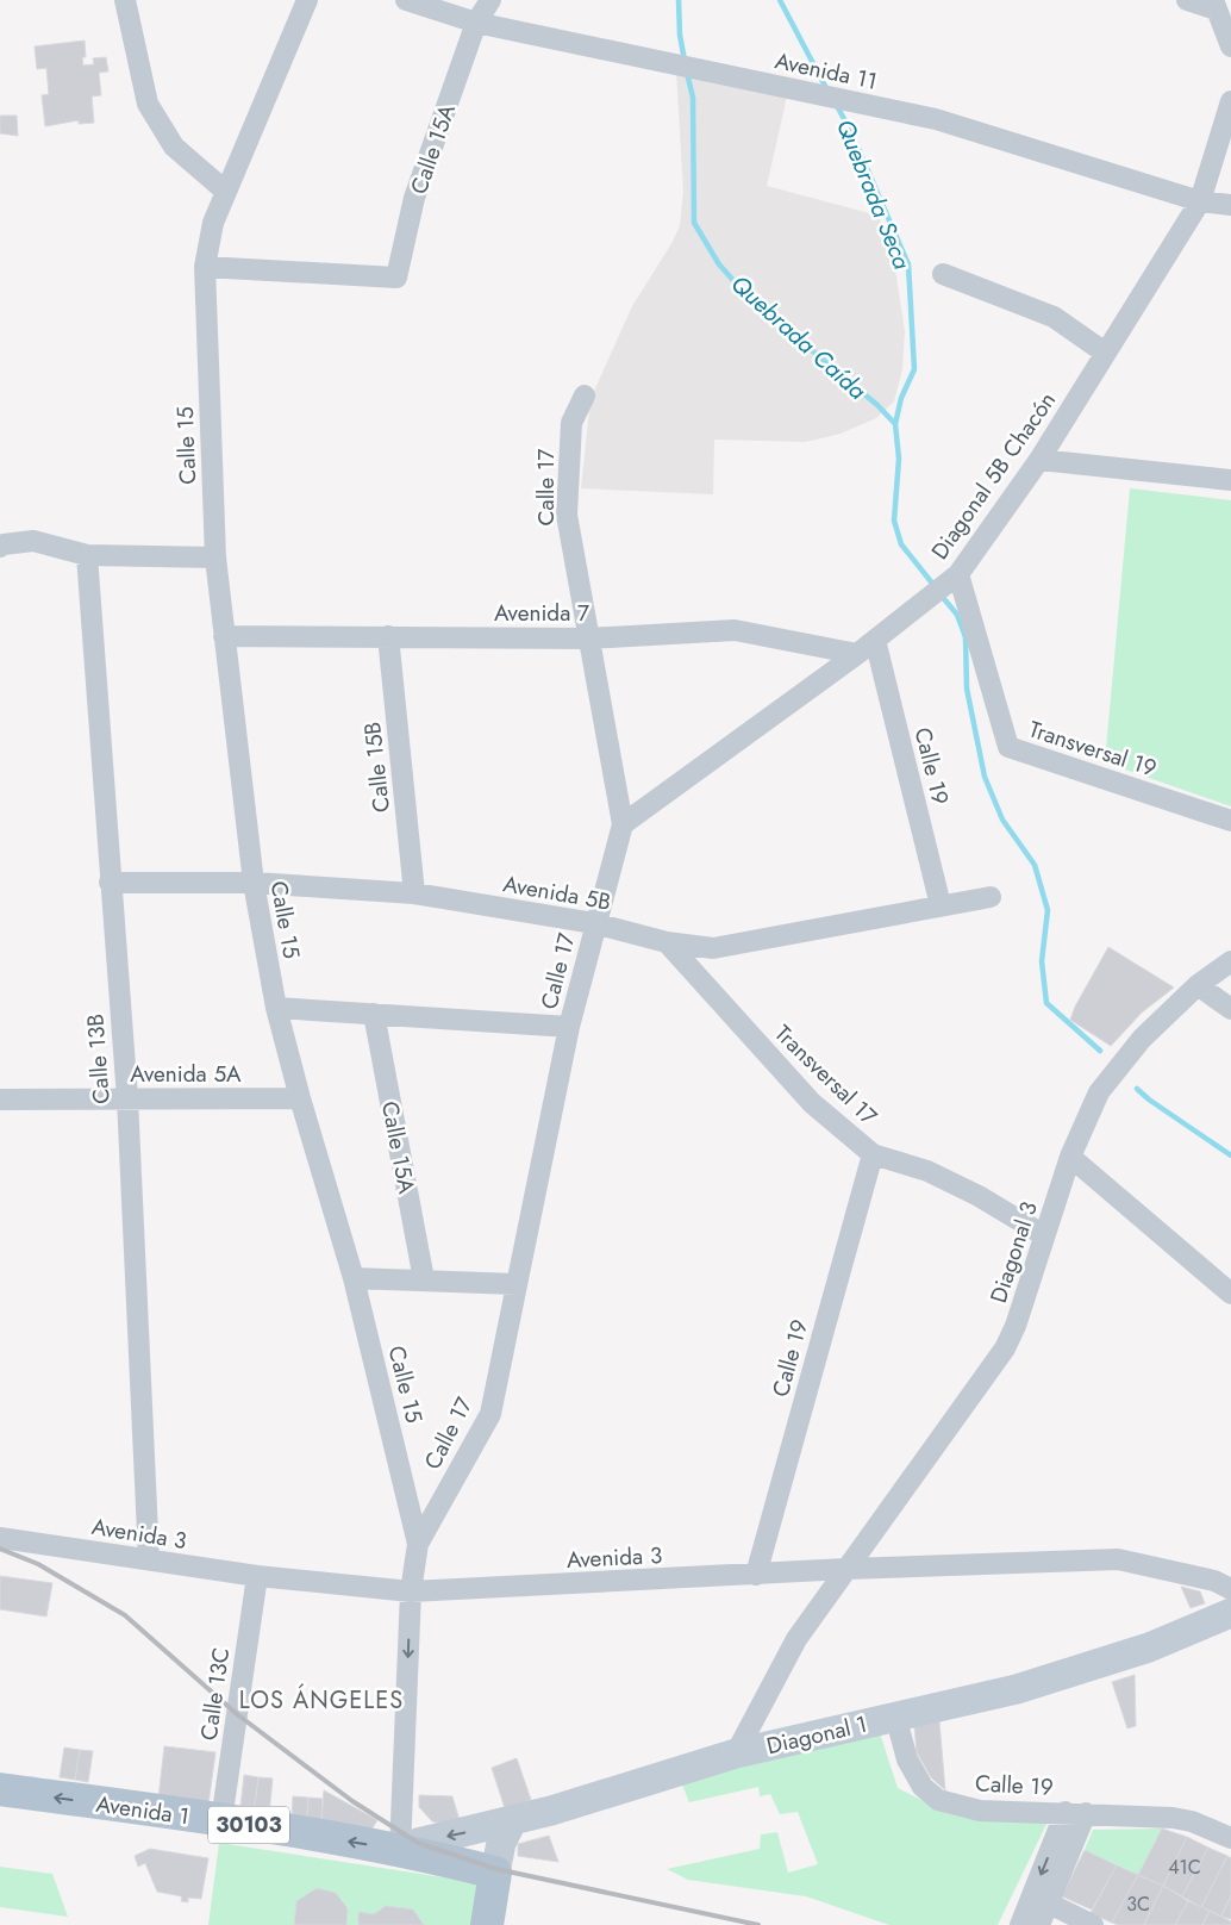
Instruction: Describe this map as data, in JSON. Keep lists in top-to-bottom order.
{
  "streets": {
    "main road": ["Diagonal 1", "Avenida 1", "30103"],
    "street": [
      "Avenida 11",
      "Calle 15A",
      "Calle 15",
      "Diagonal 5B Chacón",
      "Calle 17",
      "Avenida 7",
      "Transversal 19",
      "Calle 19",
      "Calle 15B",
      "Avenida 5B",
      "Calle 13B",
      "Avenida 5A",
      "Transversal 17",
      "Diagonal 3",
      "Avenida 3",
      "Calle 13C"
    ]
  },
  "crossings": [
    ["Avenida 11", "Calle 15A"],
    ["Avenida 11", "Diagonal 5B Chacón"],
    ["Calle 15A", "Calle 15"],
    ["Calle 15", "Calle 17"],
    ["Calle 15", "Avenida 7"],
    ["Calle 15", "Avenida 5B"],
    ["Calle 15", "Avenida 5A"],
    ["Calle 15", "Avenida 3"],
    ["Calle 15", "Diagonal 1"],
    ["Calle 15", "Avenida 1"],
    ["Diagonal 5B Chacón", "Calle 17"],
    ["Diagonal 5B Chacón", "Avenida 7"],
    ["Diagonal 5B Chacón", "Transversal 19"],
    ["Diagonal 5B Chacón", "Calle 19"],
    ["Calle 17", "Avenida 7"],
    ["Calle 17", "Avenida 5B"],
    ["Avenida 7", "Calle 15B"],
    ["Calle 19", "Avenida 5B"],
    ["Calle 19", "Transversal 17"],
    ["Calle 19", "Avenida 3"],
    ["Calle 19", "Diagonal 1"],
    ["Calle 15B", "Avenida 5B"],
    ["Avenida 5B", "Calle 13B"],
    ["Avenida 5B", "Transversal 17"],
    ["Calle 13B", "Avenida 5A"],
    ["Calle 13B", "Avenida 3"],
    ["Transversal 17", "Diagonal 3"],
    ["Diagonal 3", "Avenida 3"],
    ["Avenida 3", "Calle 13C"],
    ["Calle 13C", "Avenida 1"],
    ["Diagonal 1", "Avenida 1"]
  ],
  "one_way": ["Avenida 1"],
  "districts": ["LOS ÁNGELES"],
  "water": ["Quebrada Seca", "Quebrada Caída"],
  "house_numbers": ["41C", "3C"]
}
